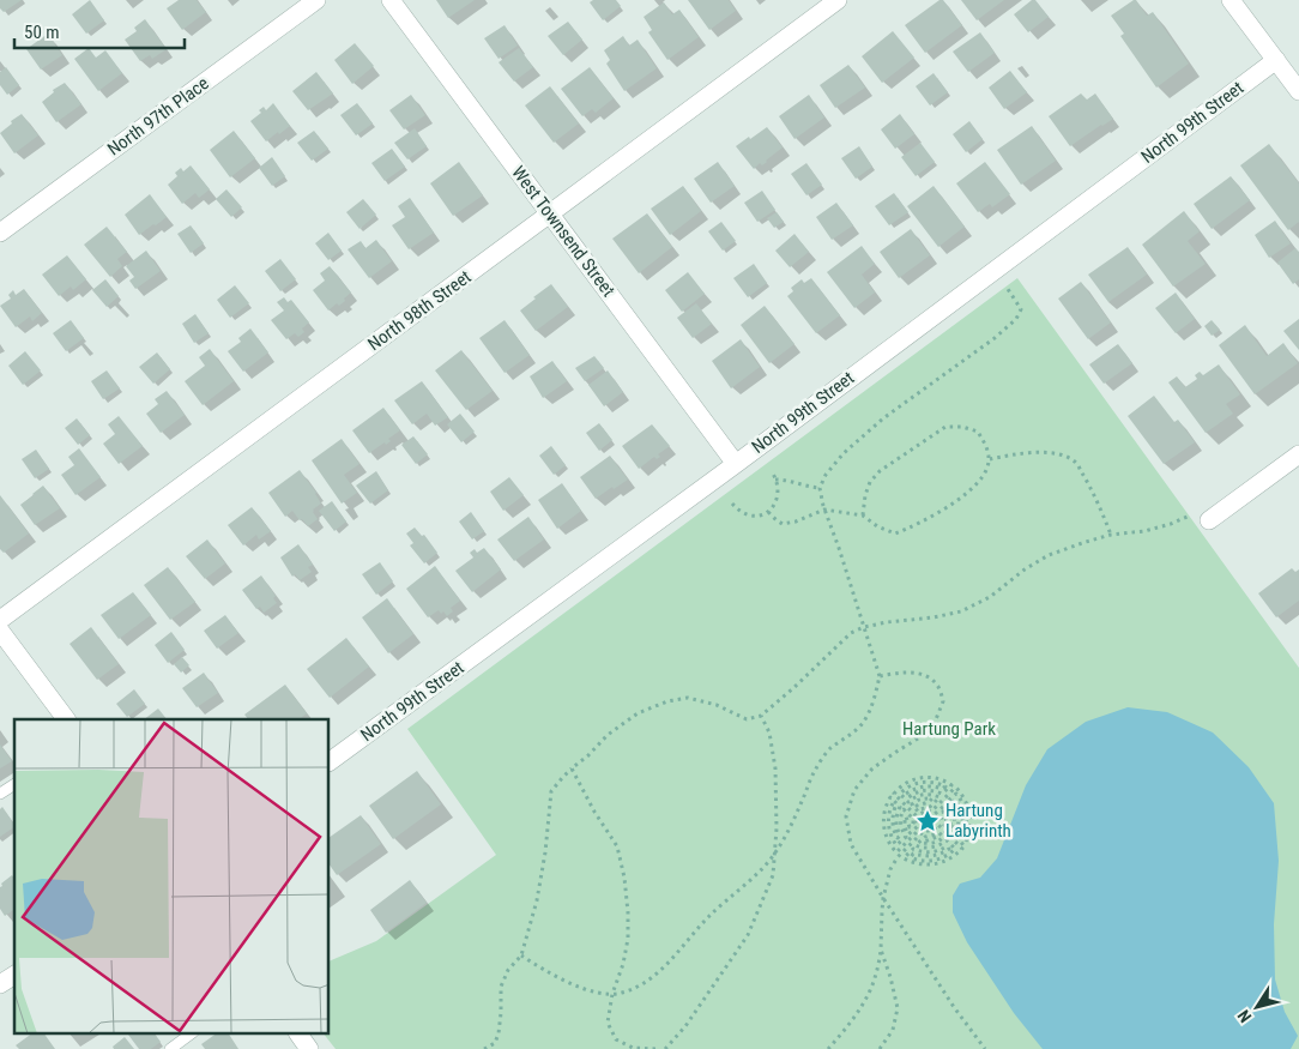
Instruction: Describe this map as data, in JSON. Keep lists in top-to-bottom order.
{
  "streets": {
    "street": [
      "North 97th Place",
      "North 99th Street",
      "West Townsend Street",
      "North 98th Street"
    ]
  },
  "crossings": [
    ["North 99th Street", "West Townsend Street"],
    ["West Townsend Street", "North 98th Street"]
  ],
  "parks": ["Hartung Park"],
  "places": {
    "place": ["Hartung Labyrinth"]
  },
  "scale_bar": "50 m",
  "north": "bottom left"
}
